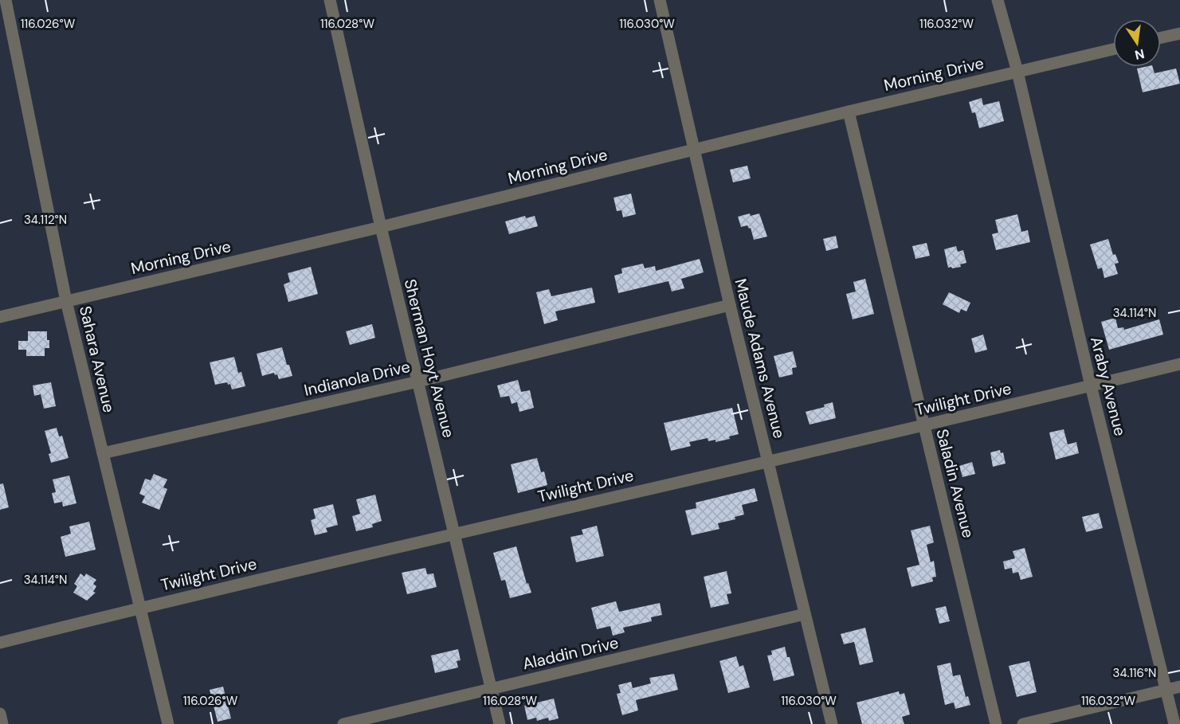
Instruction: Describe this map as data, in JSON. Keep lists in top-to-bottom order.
{
  "streets": {
    "street": [
      "Morning Drive",
      "Sherman Hoyt Avenue",
      "Maude Adams Avenue",
      "Sahara Avenue",
      "Indianola Drive",
      "Araby Avenue",
      "Twilight Drive",
      "Saladin Avenue",
      "Aladdin Drive"
    ]
  },
  "crossings": [
    ["Morning Drive", "Sherman Hoyt Avenue"],
    ["Morning Drive", "Maude Adams Avenue"],
    ["Morning Drive", "Sahara Avenue"],
    ["Morning Drive", "Araby Avenue"],
    ["Morning Drive", "Saladin Avenue"],
    ["Sherman Hoyt Avenue", "Indianola Drive"],
    ["Sherman Hoyt Avenue", "Twilight Drive"],
    ["Sherman Hoyt Avenue", "Aladdin Drive"],
    ["Maude Adams Avenue", "Indianola Drive"],
    ["Maude Adams Avenue", "Twilight Drive"],
    ["Maude Adams Avenue", "Aladdin Drive"],
    ["Sahara Avenue", "Indianola Drive"],
    ["Sahara Avenue", "Twilight Drive"],
    ["Araby Avenue", "Twilight Drive"],
    ["Twilight Drive", "Saladin Avenue"]
  ],
  "north": "bottom",
  "coordinates": [
    "116.026°W",
    "116.028°W",
    "116.030°W",
    "116.032°W",
    "34.112°N",
    "34.114°N",
    "34.116°N"
  ]
}
